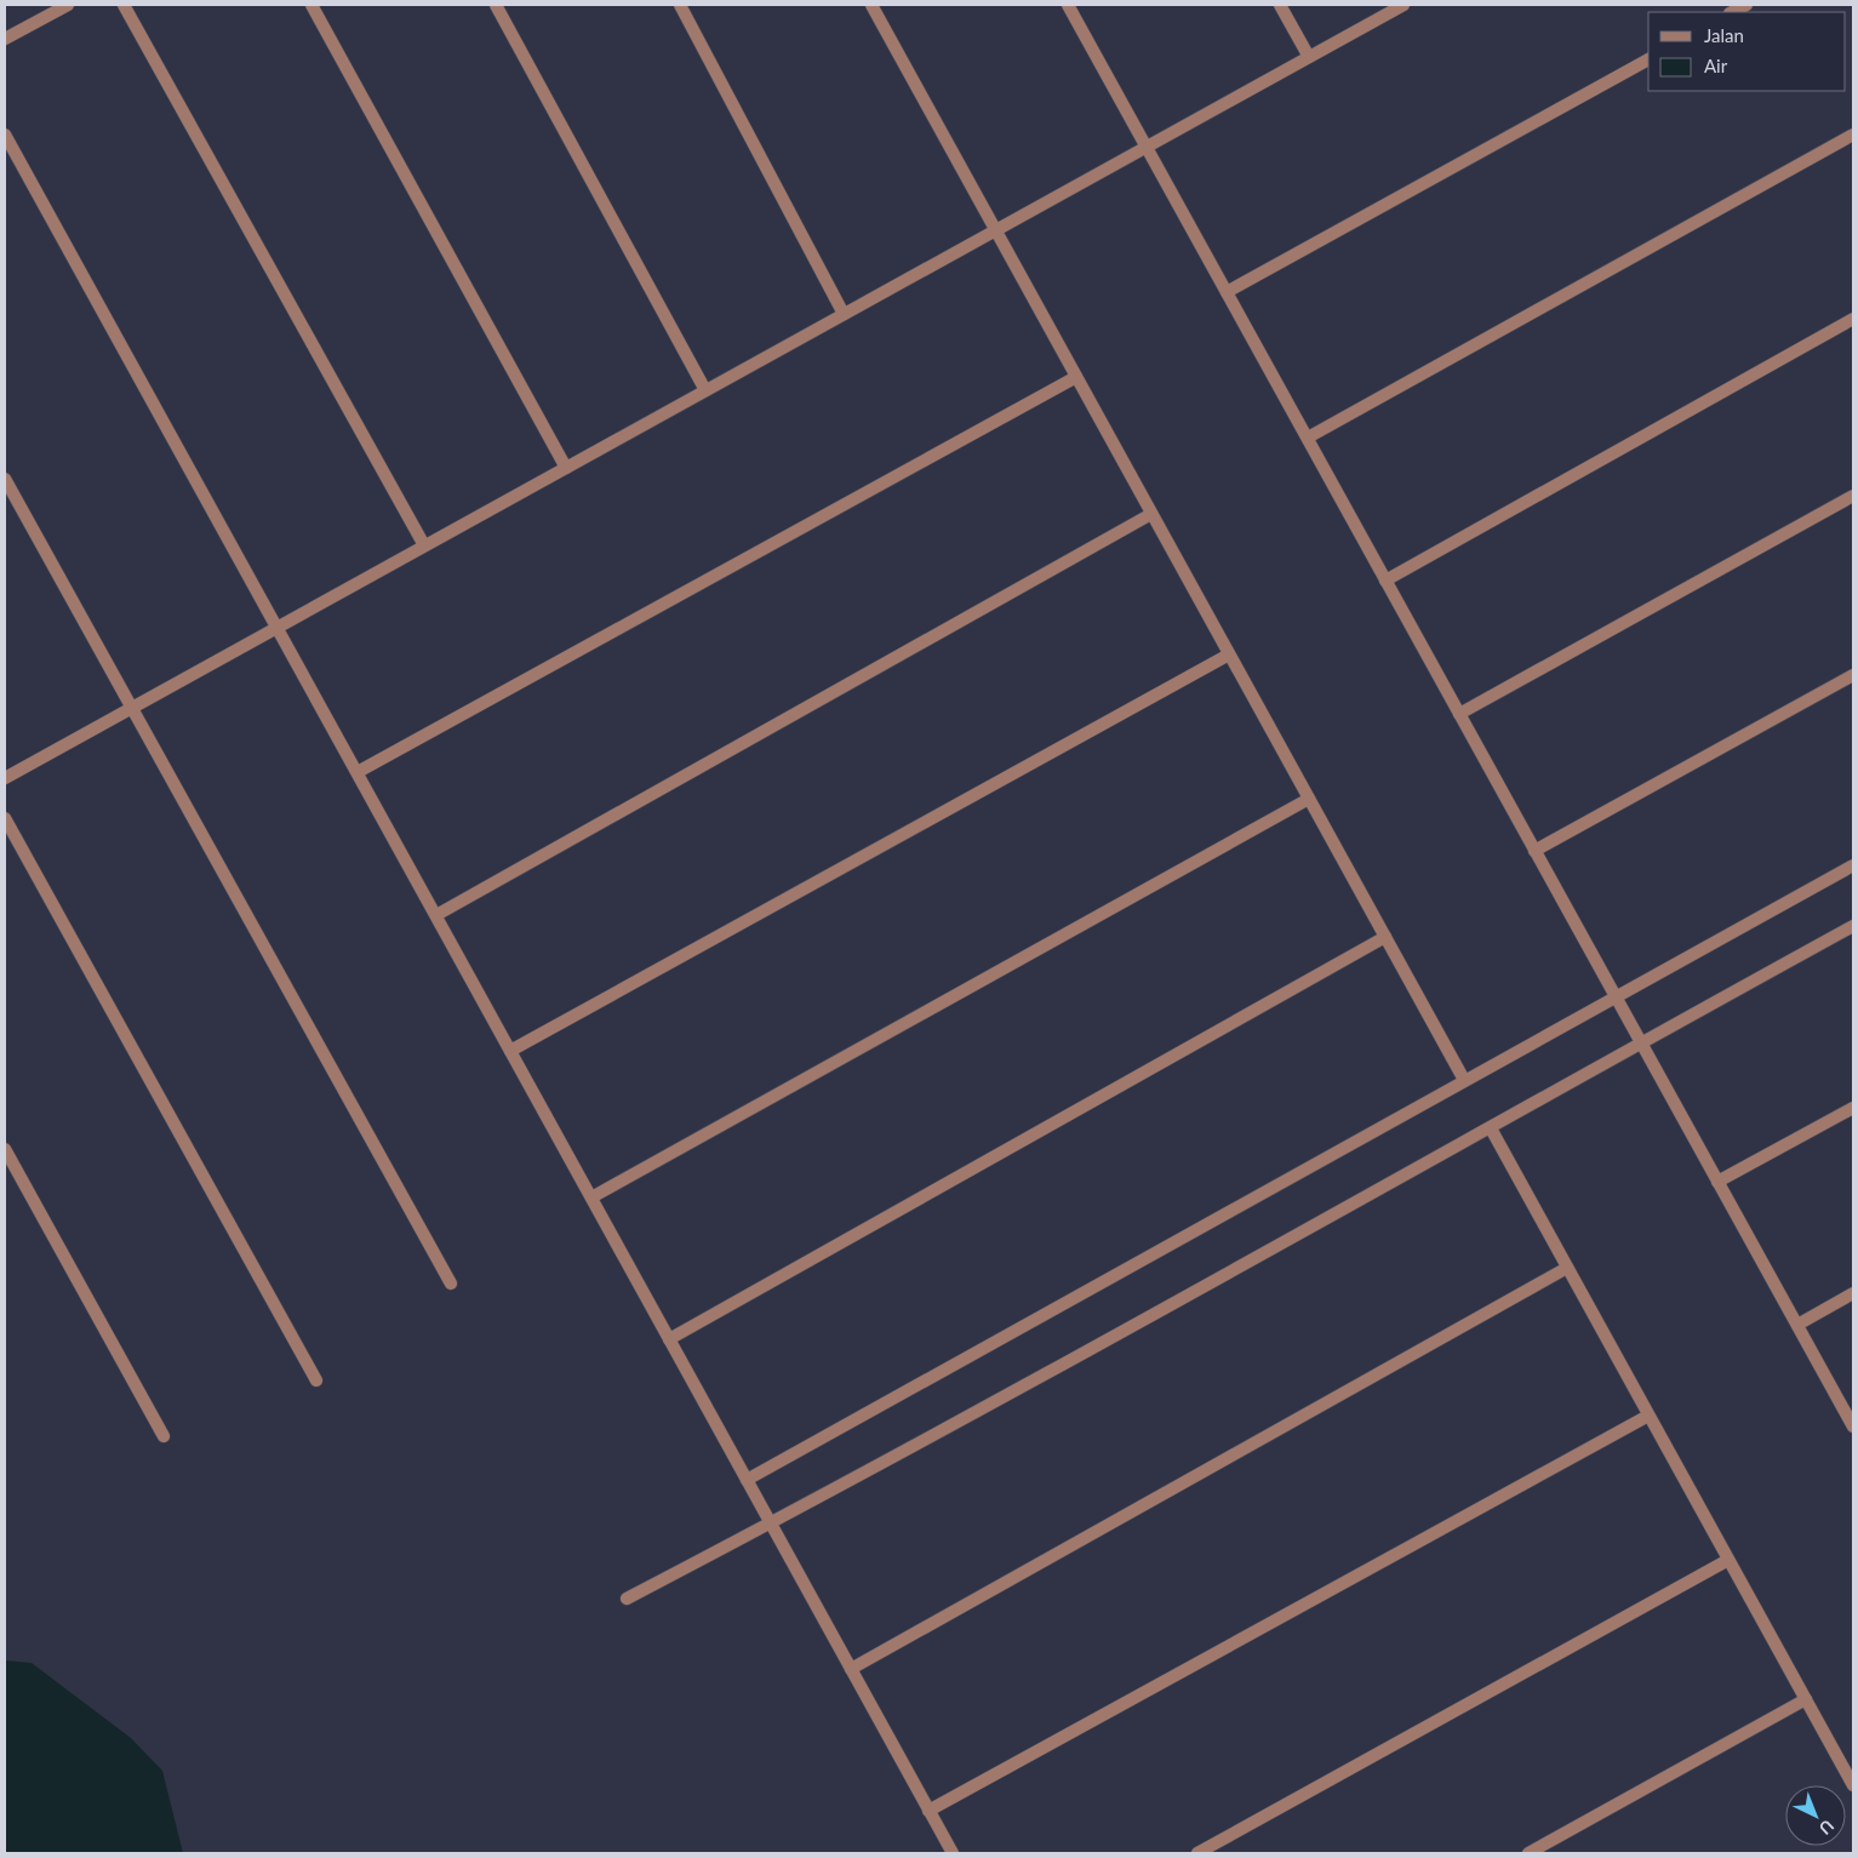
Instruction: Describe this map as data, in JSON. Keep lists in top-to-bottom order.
{
  "legend": ["Jalan", "Air"],
  "north": "bottom right"
}
